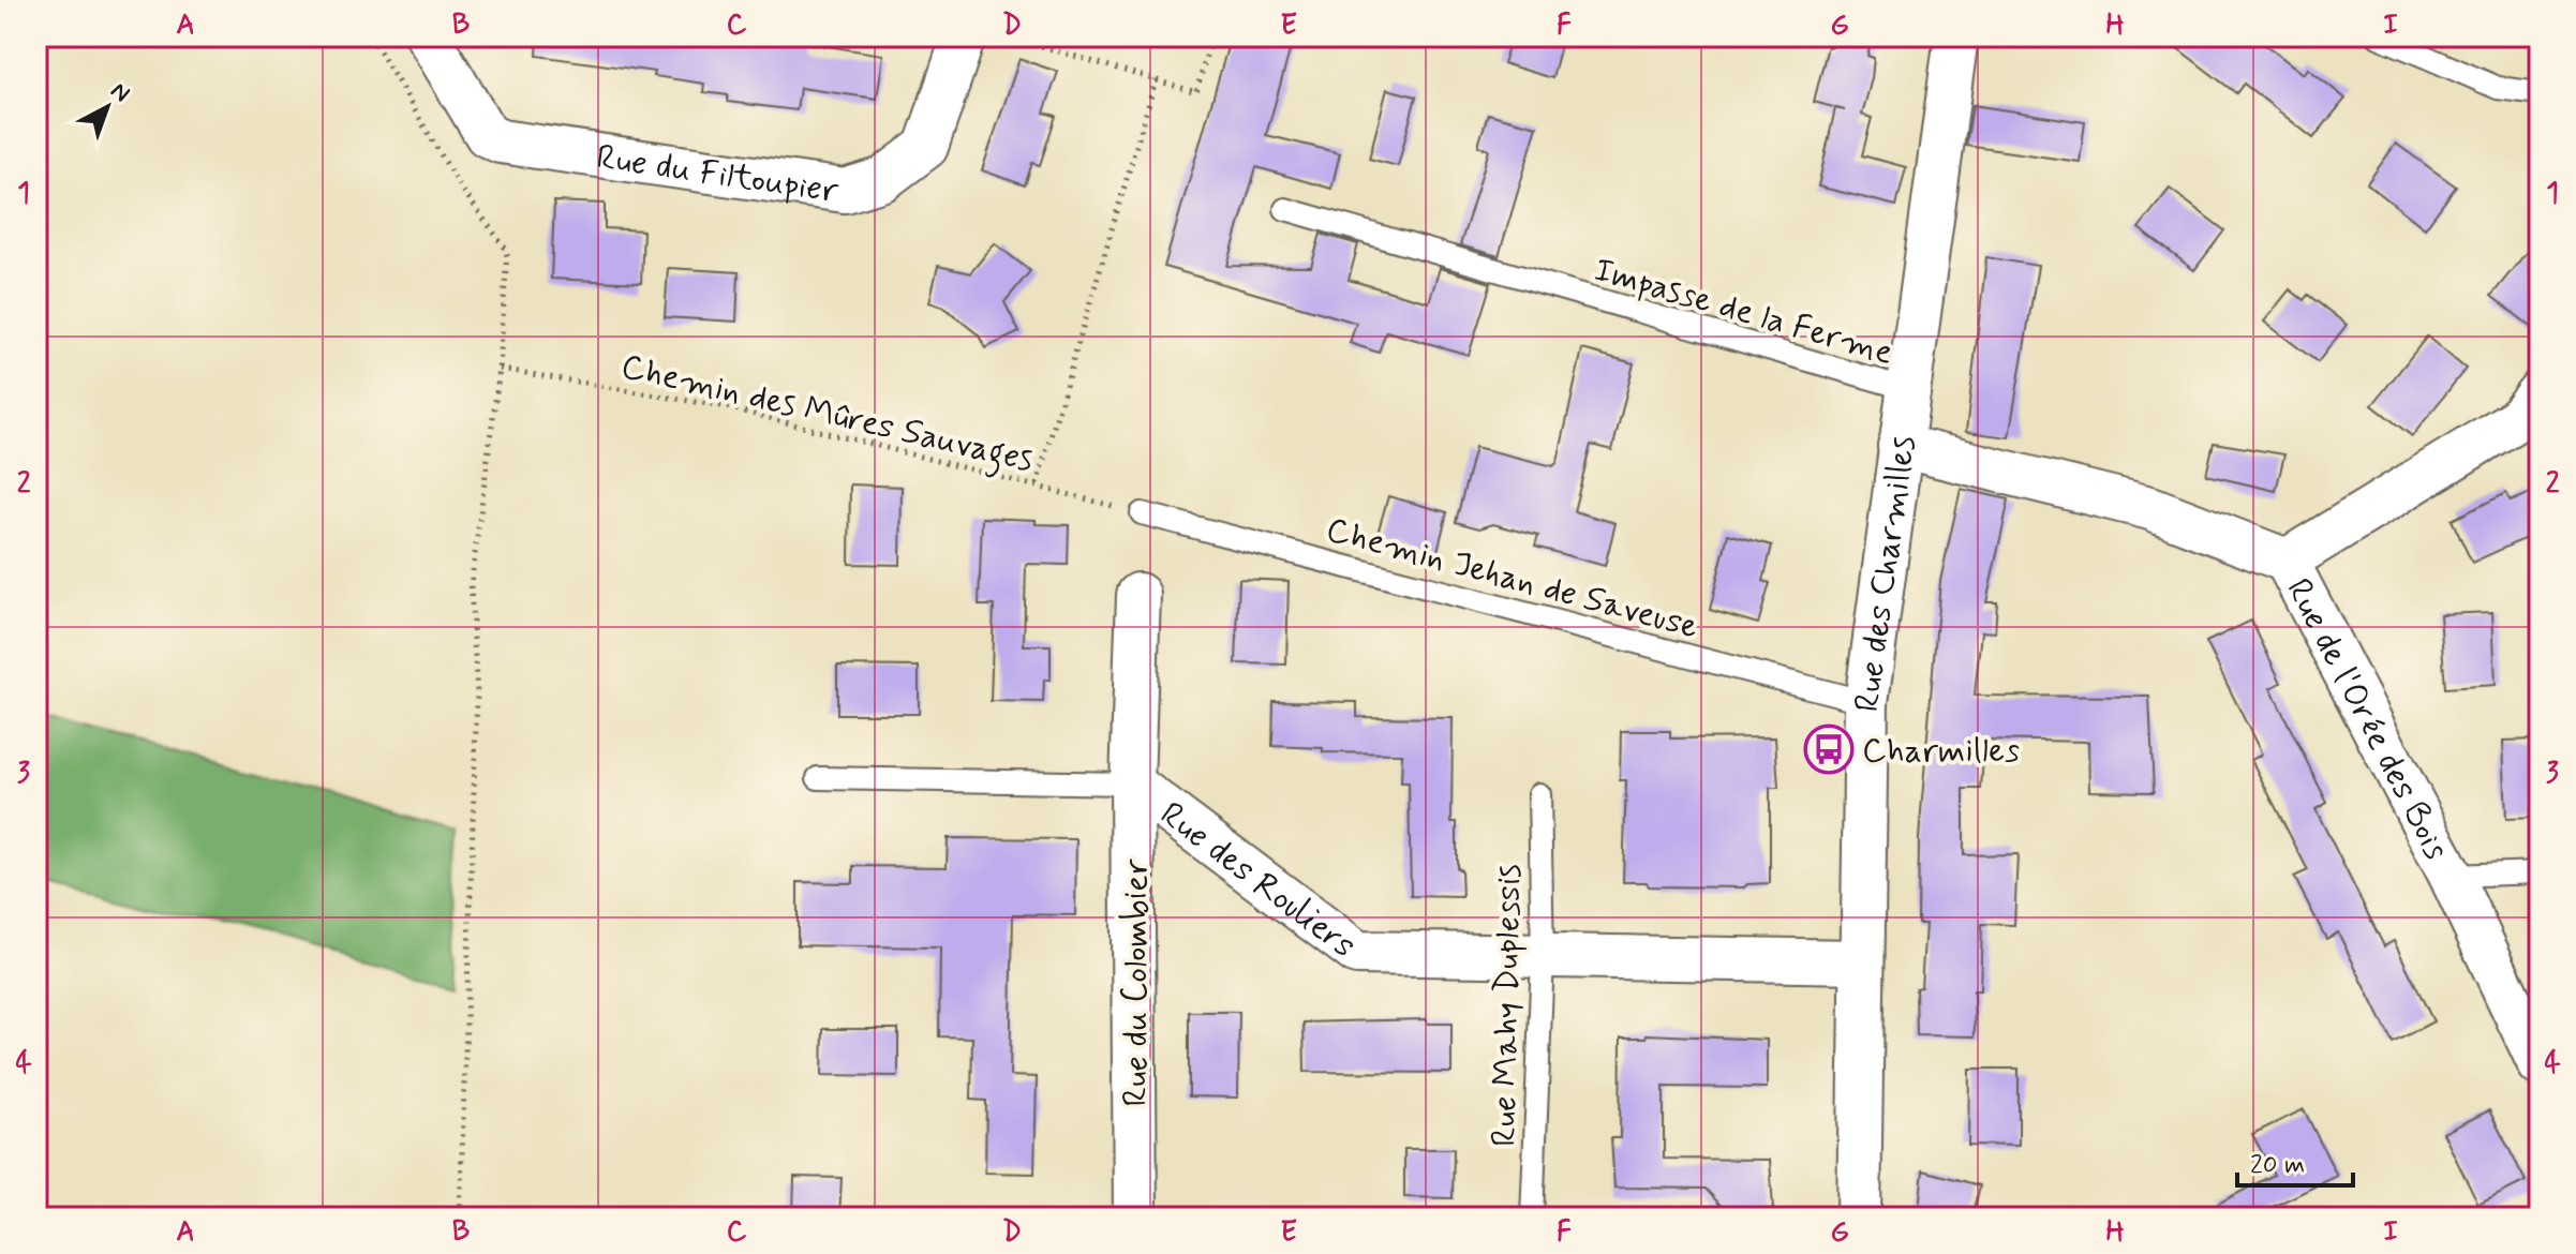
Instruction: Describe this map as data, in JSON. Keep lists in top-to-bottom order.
{
  "streets": {
    "street": [
      "Rue du Filtoupier",
      "Rue des Charmilles",
      "Rue de l'Orée des Bois",
      "Rue des Rouliers",
      "Rue du Colombier"
    ],
    "lane": ["Impasse de la Ferme", "Chemin Jehan de Saveuse", "Rue Mahy Duplessis"],
    "path": ["Chemin des Mûres Sauvages"]
  },
  "crossings": [
    ["Impasse de la Ferme", "Rue des Charmilles"],
    ["Chemin des Mûres Sauvages", "Chemin Jehan de Saveuse"],
    ["Rue des Charmilles", "Chemin Jehan de Saveuse"],
    ["Rue des Charmilles", "Rue des Rouliers"],
    ["Rue des Rouliers", "Rue du Colombier"],
    ["Rue des Rouliers", "Rue Mahy Duplessis"]
  ],
  "places": {
    "bus stop": ["Charmilles"]
  },
  "scale_bar": "20 m",
  "north": "top right",
  "grid": {
    "columns": [
      "A",
      "B",
      "C",
      "D",
      "E",
      "F",
      "G",
      "H",
      "I"
    ],
    "rows": [
      "1",
      "2",
      "3",
      "4"
    ]
  }
}
